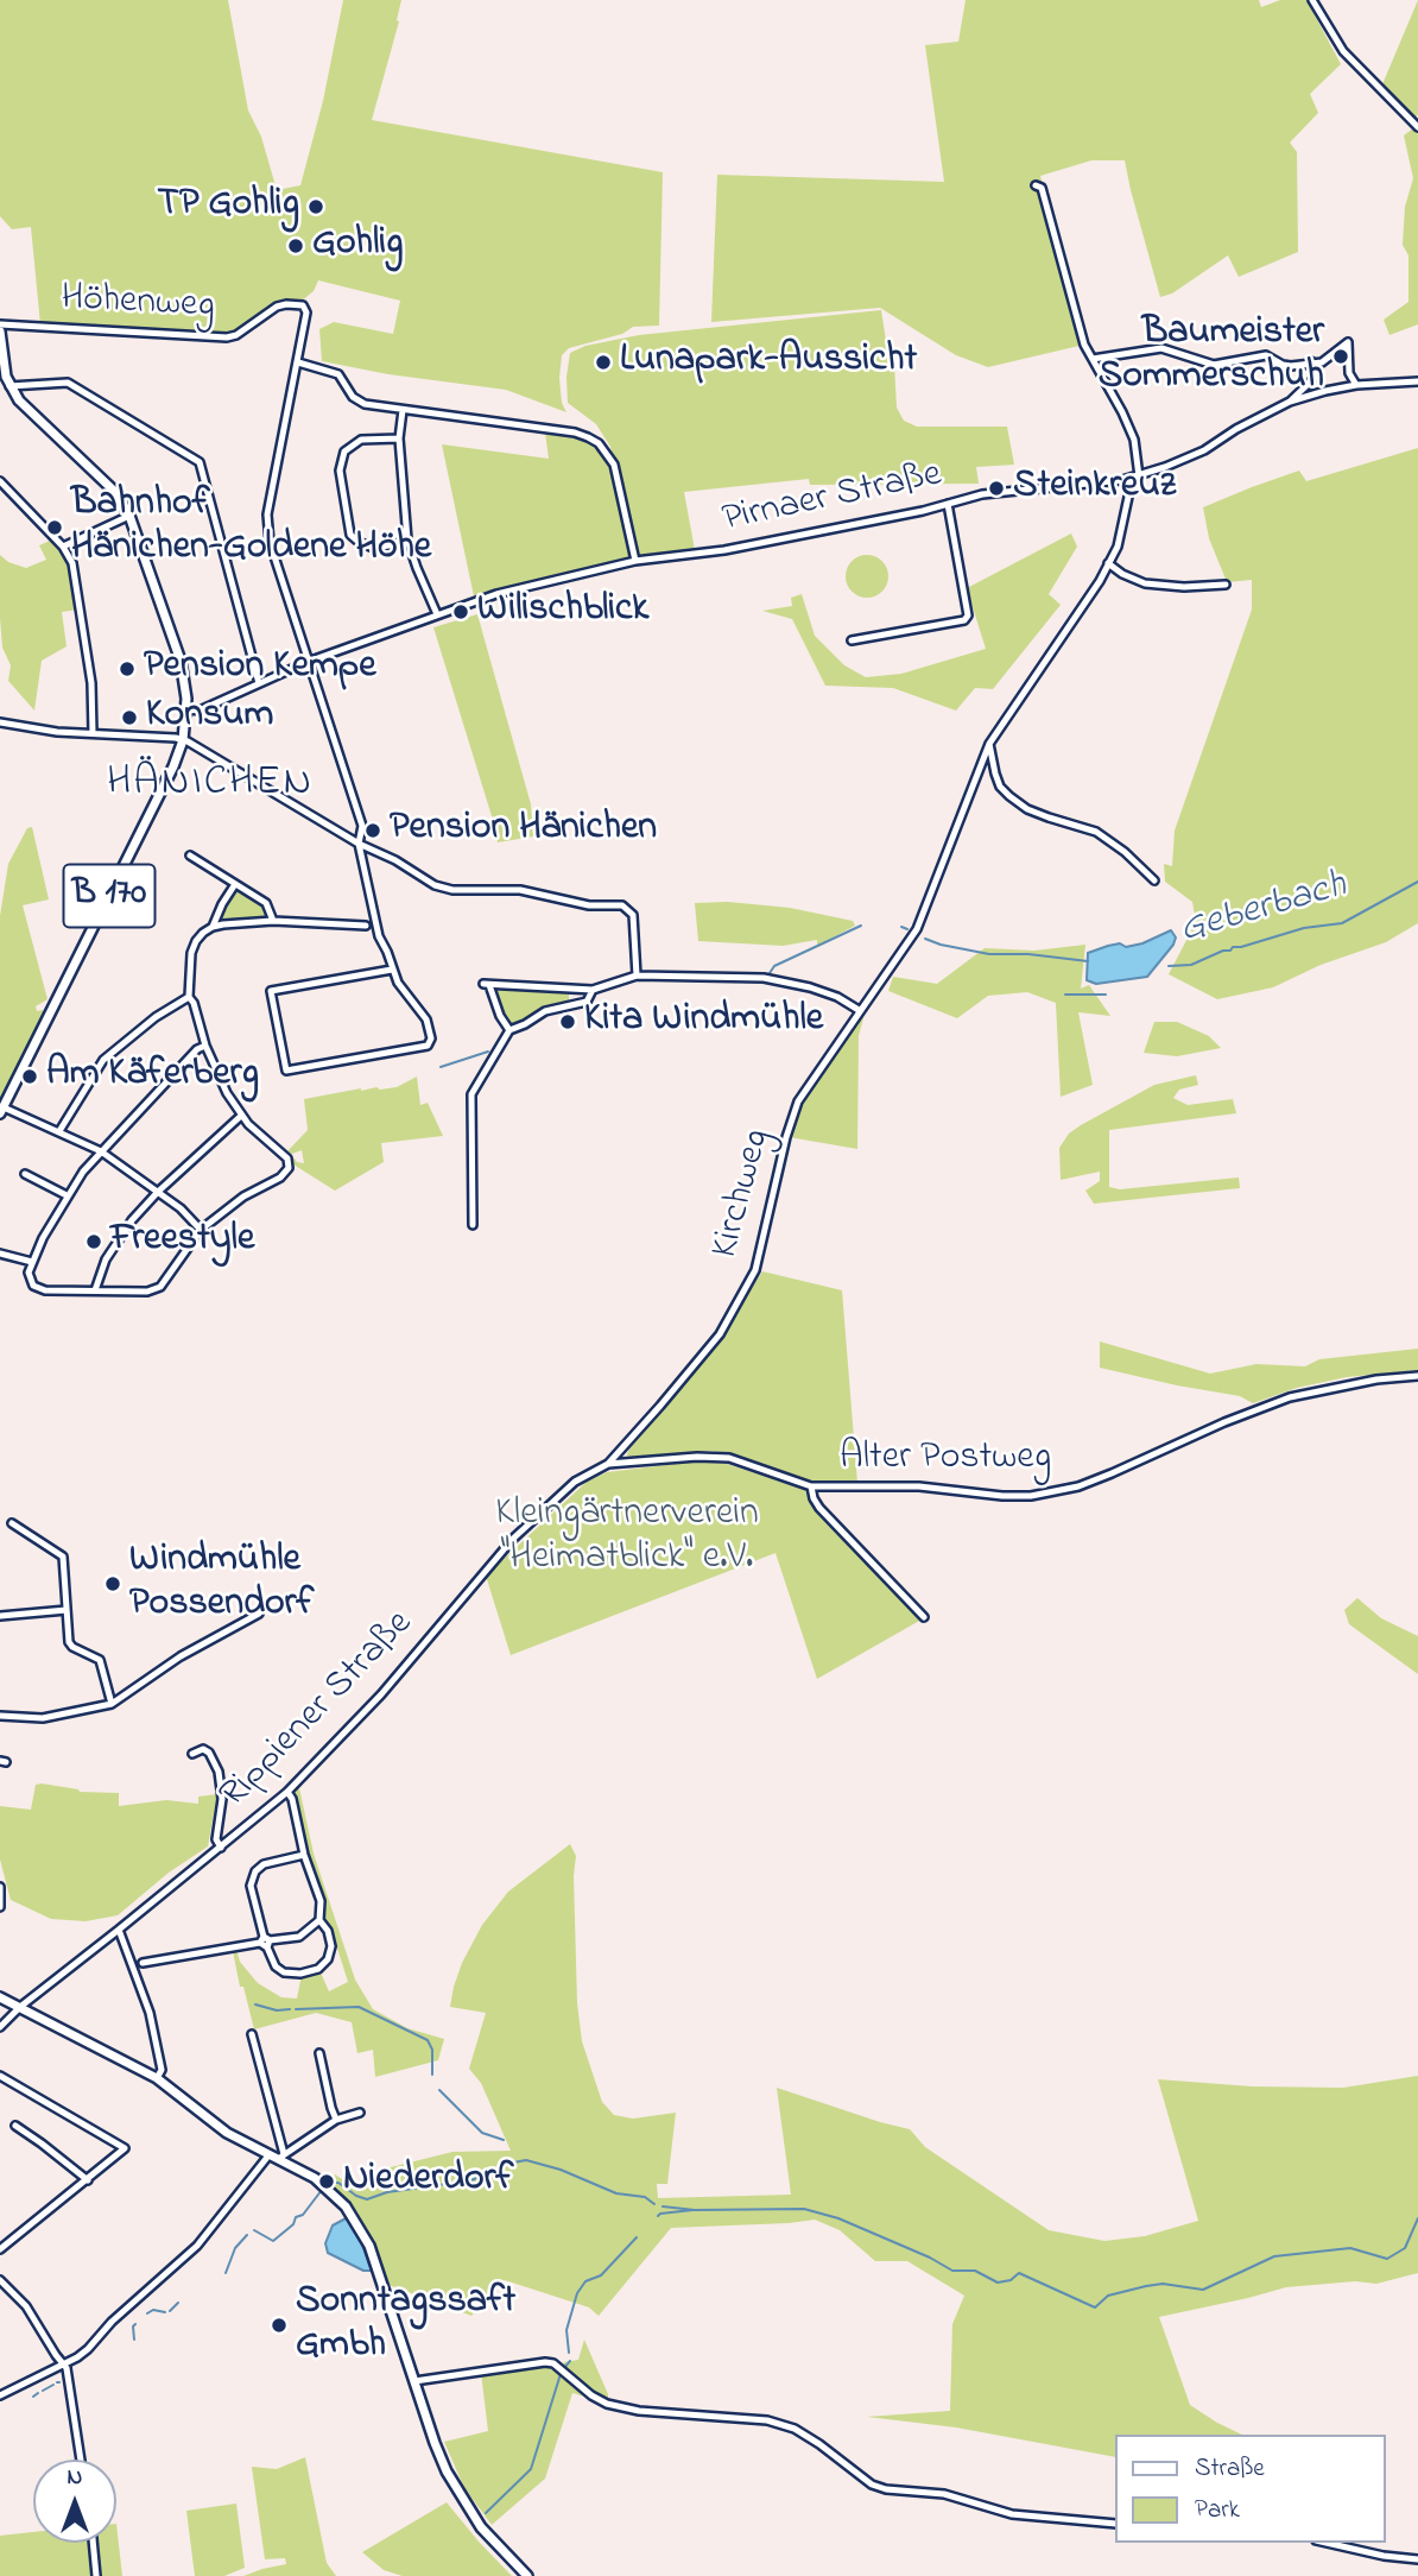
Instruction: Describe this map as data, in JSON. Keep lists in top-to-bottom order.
{
  "streets": {
    "main road": ["B 170"],
    "street": [
      "Höhenweg",
      "Pirnaer Straße",
      "Kirchweg",
      "Alter Postweg",
      "Rippiener Straße"
    ]
  },
  "crossings": [
    ["Höhenweg", "Pirnaer Straße"],
    ["Pirnaer Straße", "B 170"],
    ["Pirnaer Straße", "Kirchweg"],
    ["Kirchweg", "Alter Postweg"],
    ["Kirchweg", "Rippiener Straße"],
    ["Alter Postweg", "Rippiener Straße"]
  ],
  "districts": ["HÄNICHEN"],
  "water": ["Geberbach"],
  "parks": ["Kleingärtnerverein \"Heimatblick\" e.V."],
  "places": [
    "TP Gohlig",
    "Gohlig",
    "Baumeister Sommerschuh",
    "Lunapark-Aussicht",
    "Steinkreuz",
    "Bahnhof Hänichen-Goldene Höhe",
    "Wilischblick",
    "Pension Kempe",
    "Konsum",
    "Pension Hänichen",
    "Kita Windmühle",
    "Am Käferberg",
    "Freestyle",
    "Windmühle Possendorf",
    "Niederdorf",
    "Sonntagssaft Gmbh"
  ],
  "legend": ["Straße", "Park"],
  "north": "top"
}
